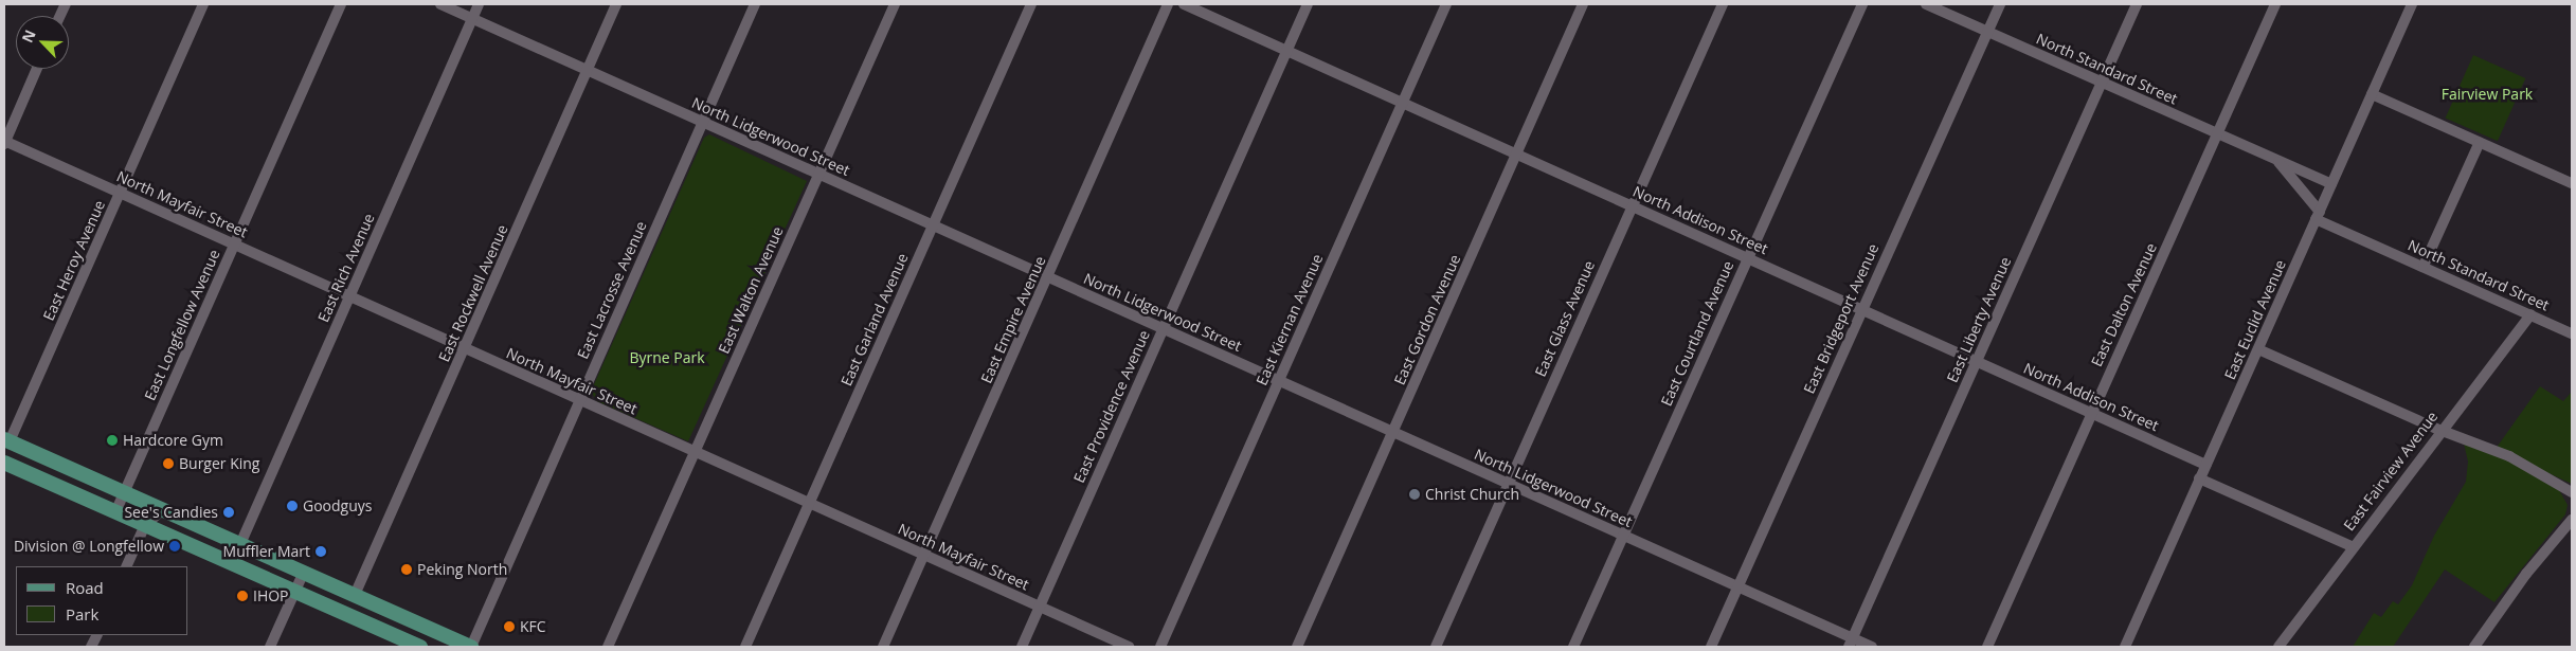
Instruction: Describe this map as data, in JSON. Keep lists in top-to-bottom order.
{
  "streets": {
    "street": [
      "North Standard Street",
      "North Lidgerwood Street",
      "North Mayfair Street",
      "North Addison Street",
      "East Heroy Avenue",
      "East Rich Avenue",
      "East Lacrosse Avenue",
      "East Walton Avenue",
      "East Rockwell Avenue",
      "East Dalton Avenue",
      "East Glass Avenue",
      "East Bridgeport Avenue",
      "East Garland Avenue",
      "East Empire Avenue",
      "East Kiernan Avenue",
      "East Gordon Avenue",
      "East Liberty Avenue",
      "East Euclid Avenue",
      "East Longfellow Avenue",
      "East Courtland Avenue",
      "East Providence Avenue",
      "East Fairview Avenue"
    ]
  },
  "crossings": [
    ["North Standard Street", "East Dalton Avenue"],
    ["North Standard Street", "East Bridgeport Avenue"],
    ["North Standard Street", "East Liberty Avenue"],
    ["North Standard Street", "East Euclid Avenue"],
    ["North Standard Street", "East Fairview Avenue"],
    ["North Lidgerwood Street", "East Rich Avenue"],
    ["North Lidgerwood Street", "East Lacrosse Avenue"],
    ["North Lidgerwood Street", "East Walton Avenue"],
    ["North Lidgerwood Street", "East Rockwell Avenue"],
    ["North Lidgerwood Street", "East Glass Avenue"],
    ["North Lidgerwood Street", "East Bridgeport Avenue"],
    ["North Lidgerwood Street", "East Garland Avenue"],
    ["North Lidgerwood Street", "East Empire Avenue"],
    ["North Lidgerwood Street", "East Kiernan Avenue"],
    ["North Lidgerwood Street", "East Gordon Avenue"],
    ["North Lidgerwood Street", "East Liberty Avenue"],
    ["North Lidgerwood Street", "East Courtland Avenue"],
    ["North Lidgerwood Street", "East Providence Avenue"],
    ["North Mayfair Street", "East Heroy Avenue"],
    ["North Mayfair Street", "East Rich Avenue"],
    ["North Mayfair Street", "East Lacrosse Avenue"],
    ["North Mayfair Street", "East Walton Avenue"],
    ["North Mayfair Street", "East Rockwell Avenue"],
    ["North Mayfair Street", "East Garland Avenue"],
    ["North Mayfair Street", "East Empire Avenue"],
    ["North Mayfair Street", "East Longfellow Avenue"],
    ["North Mayfair Street", "East Providence Avenue"],
    ["North Addison Street", "East Dalton Avenue"],
    ["North Addison Street", "East Glass Avenue"],
    ["North Addison Street", "East Bridgeport Avenue"],
    ["North Addison Street", "East Kiernan Avenue"],
    ["North Addison Street", "East Gordon Avenue"],
    ["North Addison Street", "East Liberty Avenue"],
    ["North Addison Street", "East Euclid Avenue"],
    ["North Addison Street", "East Courtland Avenue"],
    ["North Addison Street", "East Providence Avenue"]
  ],
  "parks": ["Fairview Park", "Byrne Park"],
  "places": [
    "Hardcore Gym",
    "Burger King",
    "Christ Church",
    "Goodguys",
    "See's Candies",
    "Division @ Longfellow",
    "Muffler Mart",
    "Peking North",
    "IHOP",
    "KFC"
  ],
  "legend": ["Road", "Park"],
  "north": "top left"
}
